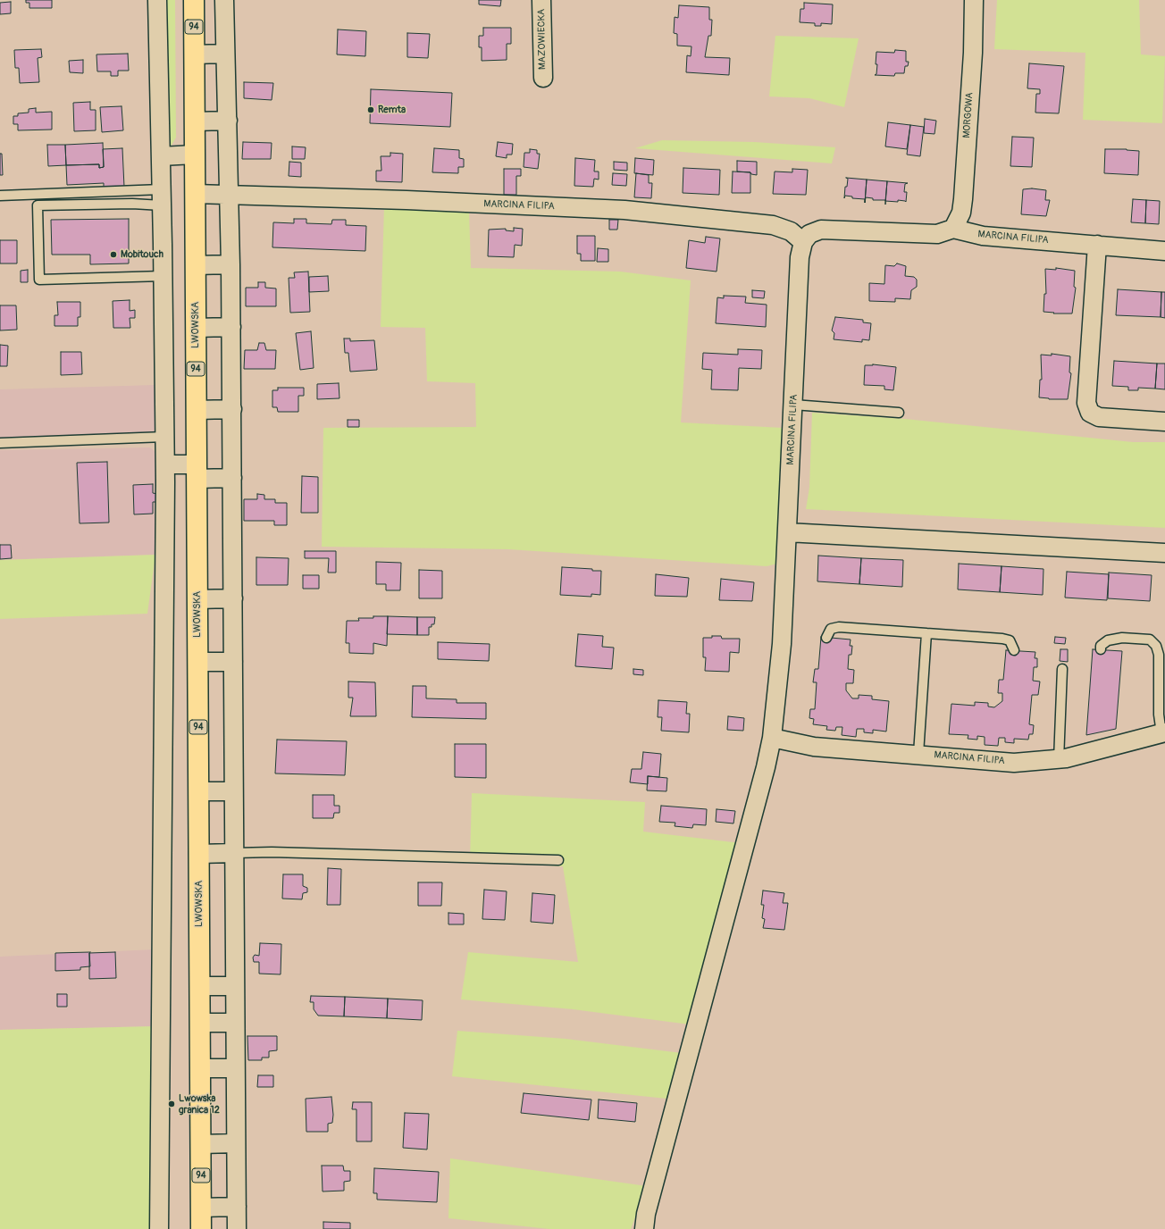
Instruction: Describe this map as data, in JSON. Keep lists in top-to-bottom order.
{
  "streets": {
    "main road": ["94", "LWOWSKA"],
    "street": ["MAZOWIECKA", "MORGOWA", "MARCINA FILIPA"]
  },
  "crossings": [
    ["MORGOWA", "MARCINA FILIPA"],
    ["MARCINA FILIPA", "LWOWSKA"]
  ],
  "places": ["Remta", "Mobitouch", "Lwowska granica 12"]
}
